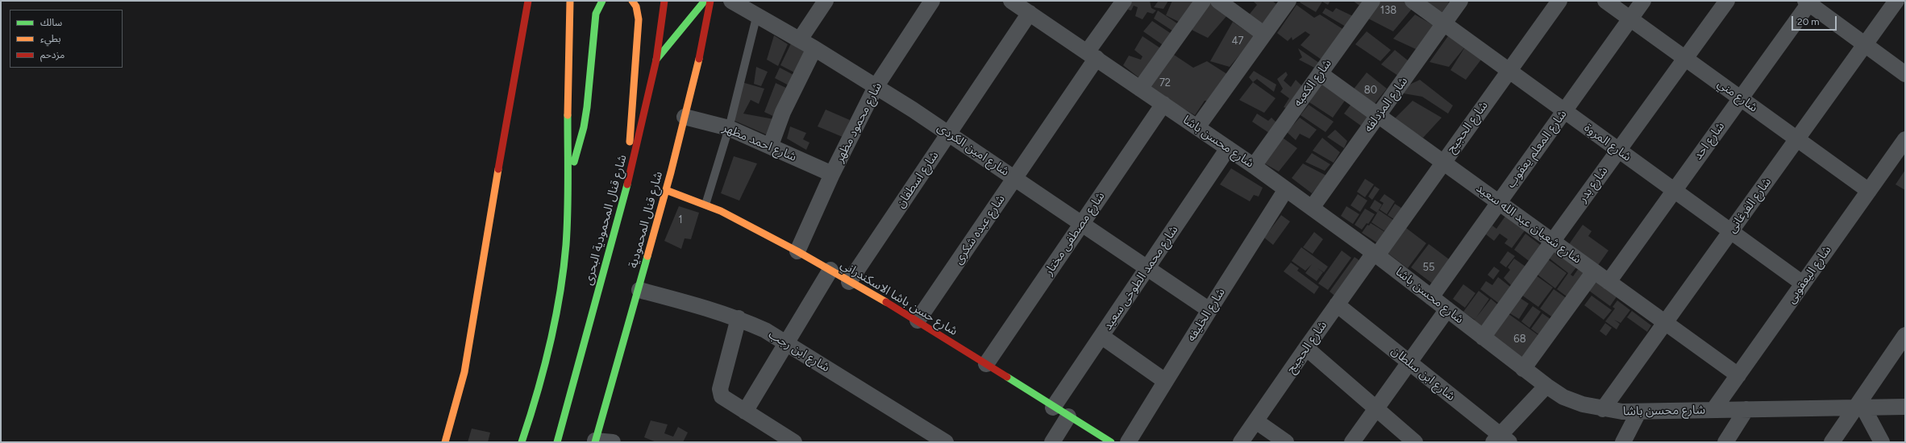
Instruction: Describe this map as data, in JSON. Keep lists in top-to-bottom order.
{
  "streets": {
    "street": [
      "شارع الكعبه",
      "شارع مني",
      "شارع المزدلفه",
      "شارع محمود مظهر",
      "شارع الحجيج",
      "شارع احد",
      "شارع محسن باشا",
      "شارع احمد مظهر",
      "شارع المروة",
      "شارع المعلم يعقوب",
      "شارع امين الكردى",
      "شارع اسطفان",
      "شارع بدر",
      "شارع الفرغانى",
      "شارع قنال المحمودية البحرى",
      "شارع قنال المحمودية",
      "شارع شعبان عبد الله سعيد",
      "شارع عبده شكرى",
      "شارع مصطفى مختار",
      "شارع اليعقوبى",
      "شارع محمد الطوخى سعيد",
      "شارع حسن باشا الاسكندراني",
      "شارع الخليفه",
      "شارع ابن رجب",
      "شارع ابن سلطان"
    ]
  },
  "crossings": [
    ["شارع الكعبه", "شارع محسن باشا"],
    ["شارع الكعبه", "شارع شعبان عبد الله سعيد"],
    ["شارع مني", "شارع احد"],
    ["شارع مني", "شارع المعلم يعقوب"],
    ["شارع مني", "شارع بدر"],
    ["شارع مني", "شارع الفرغانى"],
    ["شارع مني", "شارع اليعقوبى"],
    ["شارع المزدلفه", "شارع محسن باشا"],
    ["شارع المزدلفه", "شارع المروة"],
    ["شارع المزدلفه", "شارع شعبان عبد الله سعيد"],
    ["شارع محمود مظهر", "شارع احمد مظهر"],
    ["شارع محمود مظهر", "شارع امين الكردى"],
    ["شارع محمود مظهر", "شارع حسن باشا الاسكندراني"],
    ["شارع الحجيج", "شارع محسن باشا"],
    ["شارع الحجيج", "شارع المروة"],
    ["شارع الحجيج", "شارع شعبان عبد الله سعيد"],
    ["شارع الحجيج", "شارع ابن سلطان"],
    ["شارع احد", "شارع المروة"],
    ["شارع احد", "شارع شعبان عبد الله سعيد"],
    ["شارع محسن باشا", "شارع المعلم يعقوب"],
    ["شارع محسن باشا", "شارع اسطفان"],
    ["شارع محسن باشا", "شارع بدر"],
    ["شارع محسن باشا", "شارع الفرغانى"],
    ["شارع محسن باشا", "شارع عبده شكرى"],
    ["شارع محسن باشا", "شارع مصطفى مختار"],
    ["شارع محسن باشا", "شارع اليعقوبى"],
    ["شارع محسن باشا", "شارع محمد الطوخى سعيد"],
    ["شارع محسن باشا", "شارع الخليفه"],
    ["شارع احمد مظهر", "شارع قنال المحمودية"],
    ["شارع المروة", "شارع المعلم يعقوب"],
    ["شارع المروة", "شارع بدر"],
    ["شارع المروة", "شارع الفرغانى"],
    ["شارع المروة", "شارع اليعقوبى"],
    ["شارع المعلم يعقوب", "شارع شعبان عبد الله سعيد"],
    ["شارع امين الكردى", "شارع اسطفان"],
    ["شارع امين الكردى", "شارع عبده شكرى"],
    ["شارع امين الكردى", "شارع مصطفى مختار"],
    ["شارع امين الكردى", "شارع محمد الطوخى سعيد"],
    ["شارع امين الكردى", "شارع الخليفه"],
    ["شارع اسطفان", "شارع حسن باشا الاسكندراني"],
    ["شارع بدر", "شارع شعبان عبد الله سعيد"],
    ["شارع الفرغانى", "شارع شعبان عبد الله سعيد"],
    ["شارع قنال المحمودية", "شارع حسن باشا الاسكندراني"],
    ["شارع قنال المحمودية", "شارع ابن رجب"],
    ["شارع شعبان عبد الله سعيد", "شارع اليعقوبى"],
    ["شارع عبده شكرى", "شارع حسن باشا الاسكندراني"],
    ["شارع مصطفى مختار", "شارع حسن باشا الاسكندراني"],
    ["شارع محمد الطوخى سعيد", "شارع حسن باشا الاسكندراني"]
  ],
  "house_numbers": [
    "138",
    "47",
    "72",
    "80",
    "1",
    "55",
    "68"
  ],
  "legend": ["سالك", "بطيء", "مزدحم"],
  "scale_bar": "20 m"
}
